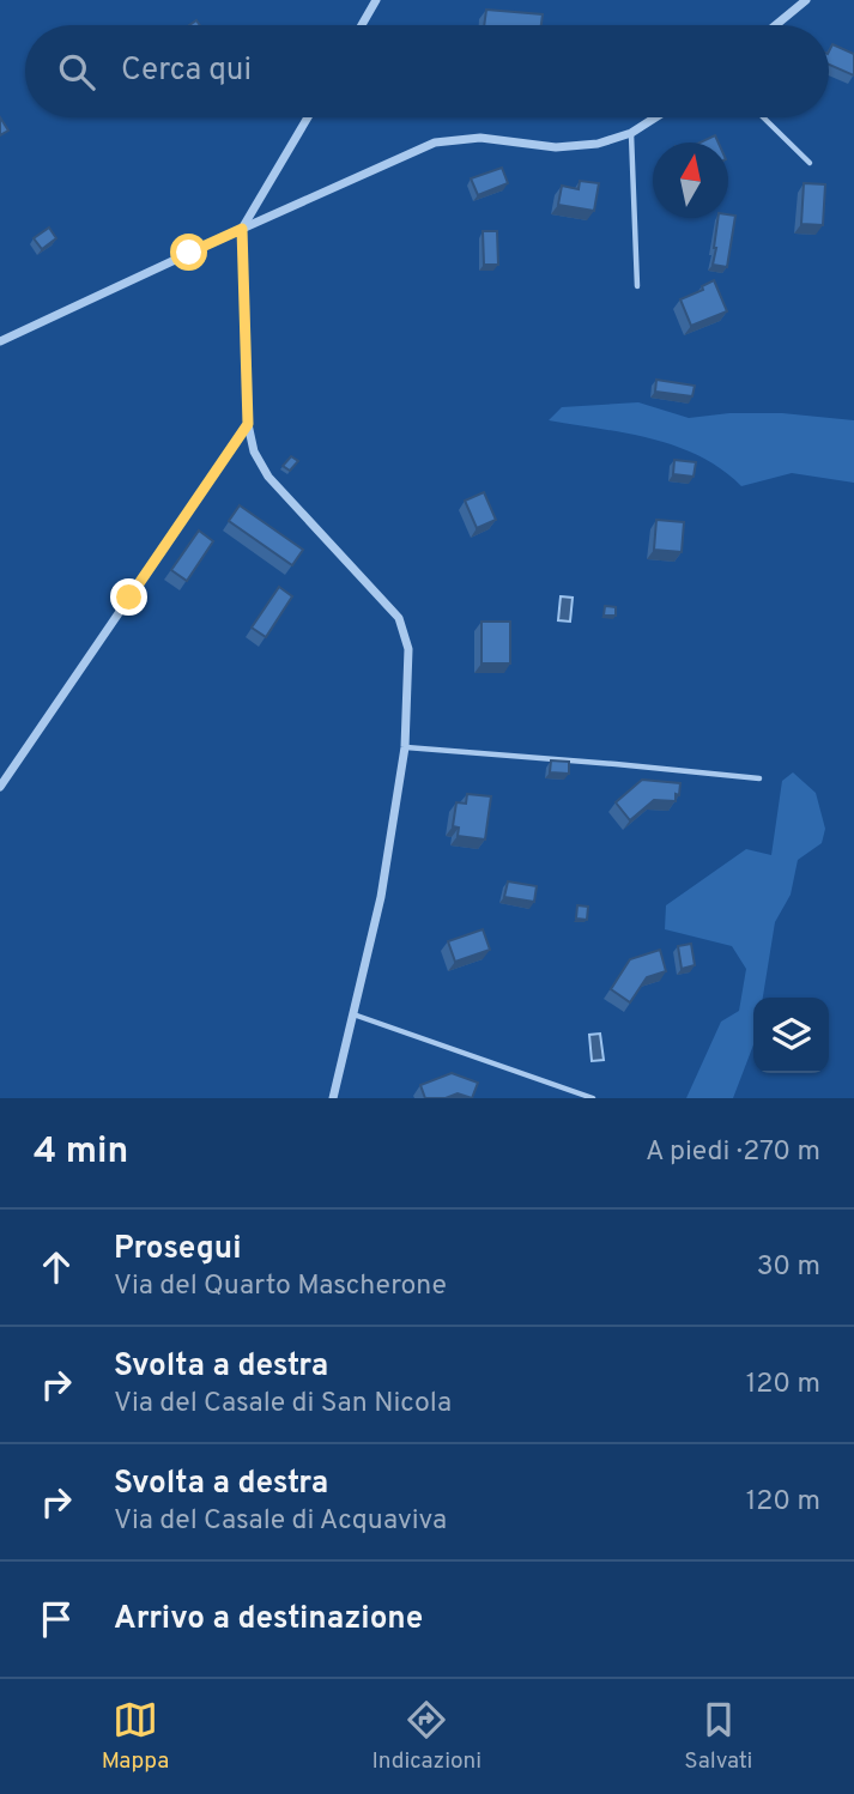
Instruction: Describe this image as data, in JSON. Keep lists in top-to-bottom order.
{
  "north": "top",
  "page": {
    "search": "Cerca qui",
    "heading": ["4 min", "A piedi · 270 m"],
    "list": [
      ["Prosegui", "Via del Quarto Mascherone", "30 m"],
      ["Svolta a destra", "Via del Casale di San Nicola", "120 m"],
      ["Svolta a destra", "Via del Casale di Acquaviva", "120 m"],
      "Arrivo a destinazione"
    ],
    "nav": ["Mappa", "Indicazioni", "Salvati"]
  }
}
